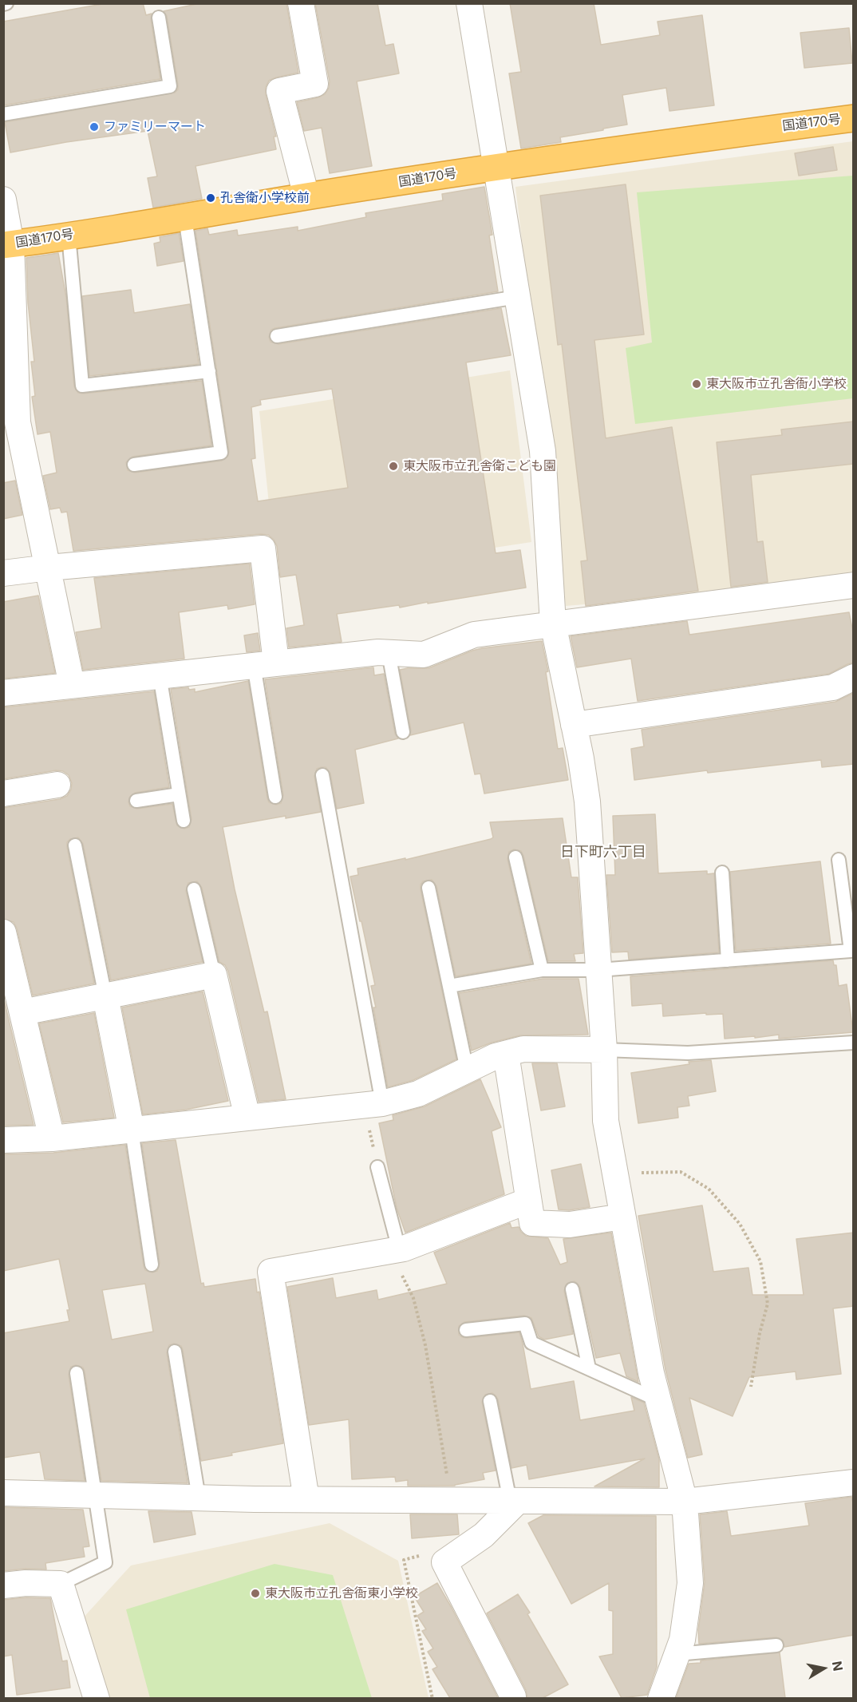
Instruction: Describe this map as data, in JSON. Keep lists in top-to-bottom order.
{
  "streets": {
    "highway": ["国道170号"]
  },
  "districts": ["日下町六丁目"],
  "places": [
    "ファミリーマート",
    "孔舎衛小学校前",
    "東大阪市立孔舎衙小学校",
    "東大阪市立孔舎衛こども園",
    "東大阪市立孔舎衙東小学校"
  ],
  "north": "right"
}
